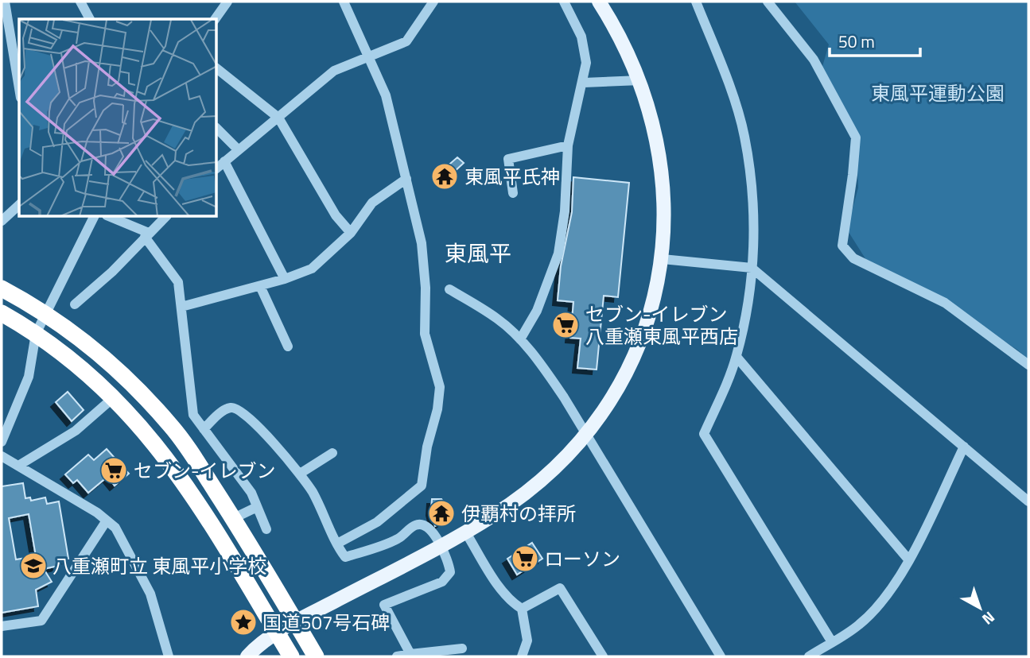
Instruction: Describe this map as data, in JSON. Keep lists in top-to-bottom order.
{
  "districts": ["東風平"],
  "parks": ["東風平運動公園"],
  "places": {
    "temple": ["東風平氏神", "伊覇村の拝所"],
    "supermarket": ["セブン-イレブン 八重瀬東風平西店", "セブン-イレブン", "ローソン"],
    "school or university": ["八重瀬町立 東風平小学校"],
    "place": ["国道507号石碑"]
  },
  "scale_bar": "50 m",
  "north": "bottom right"
}
